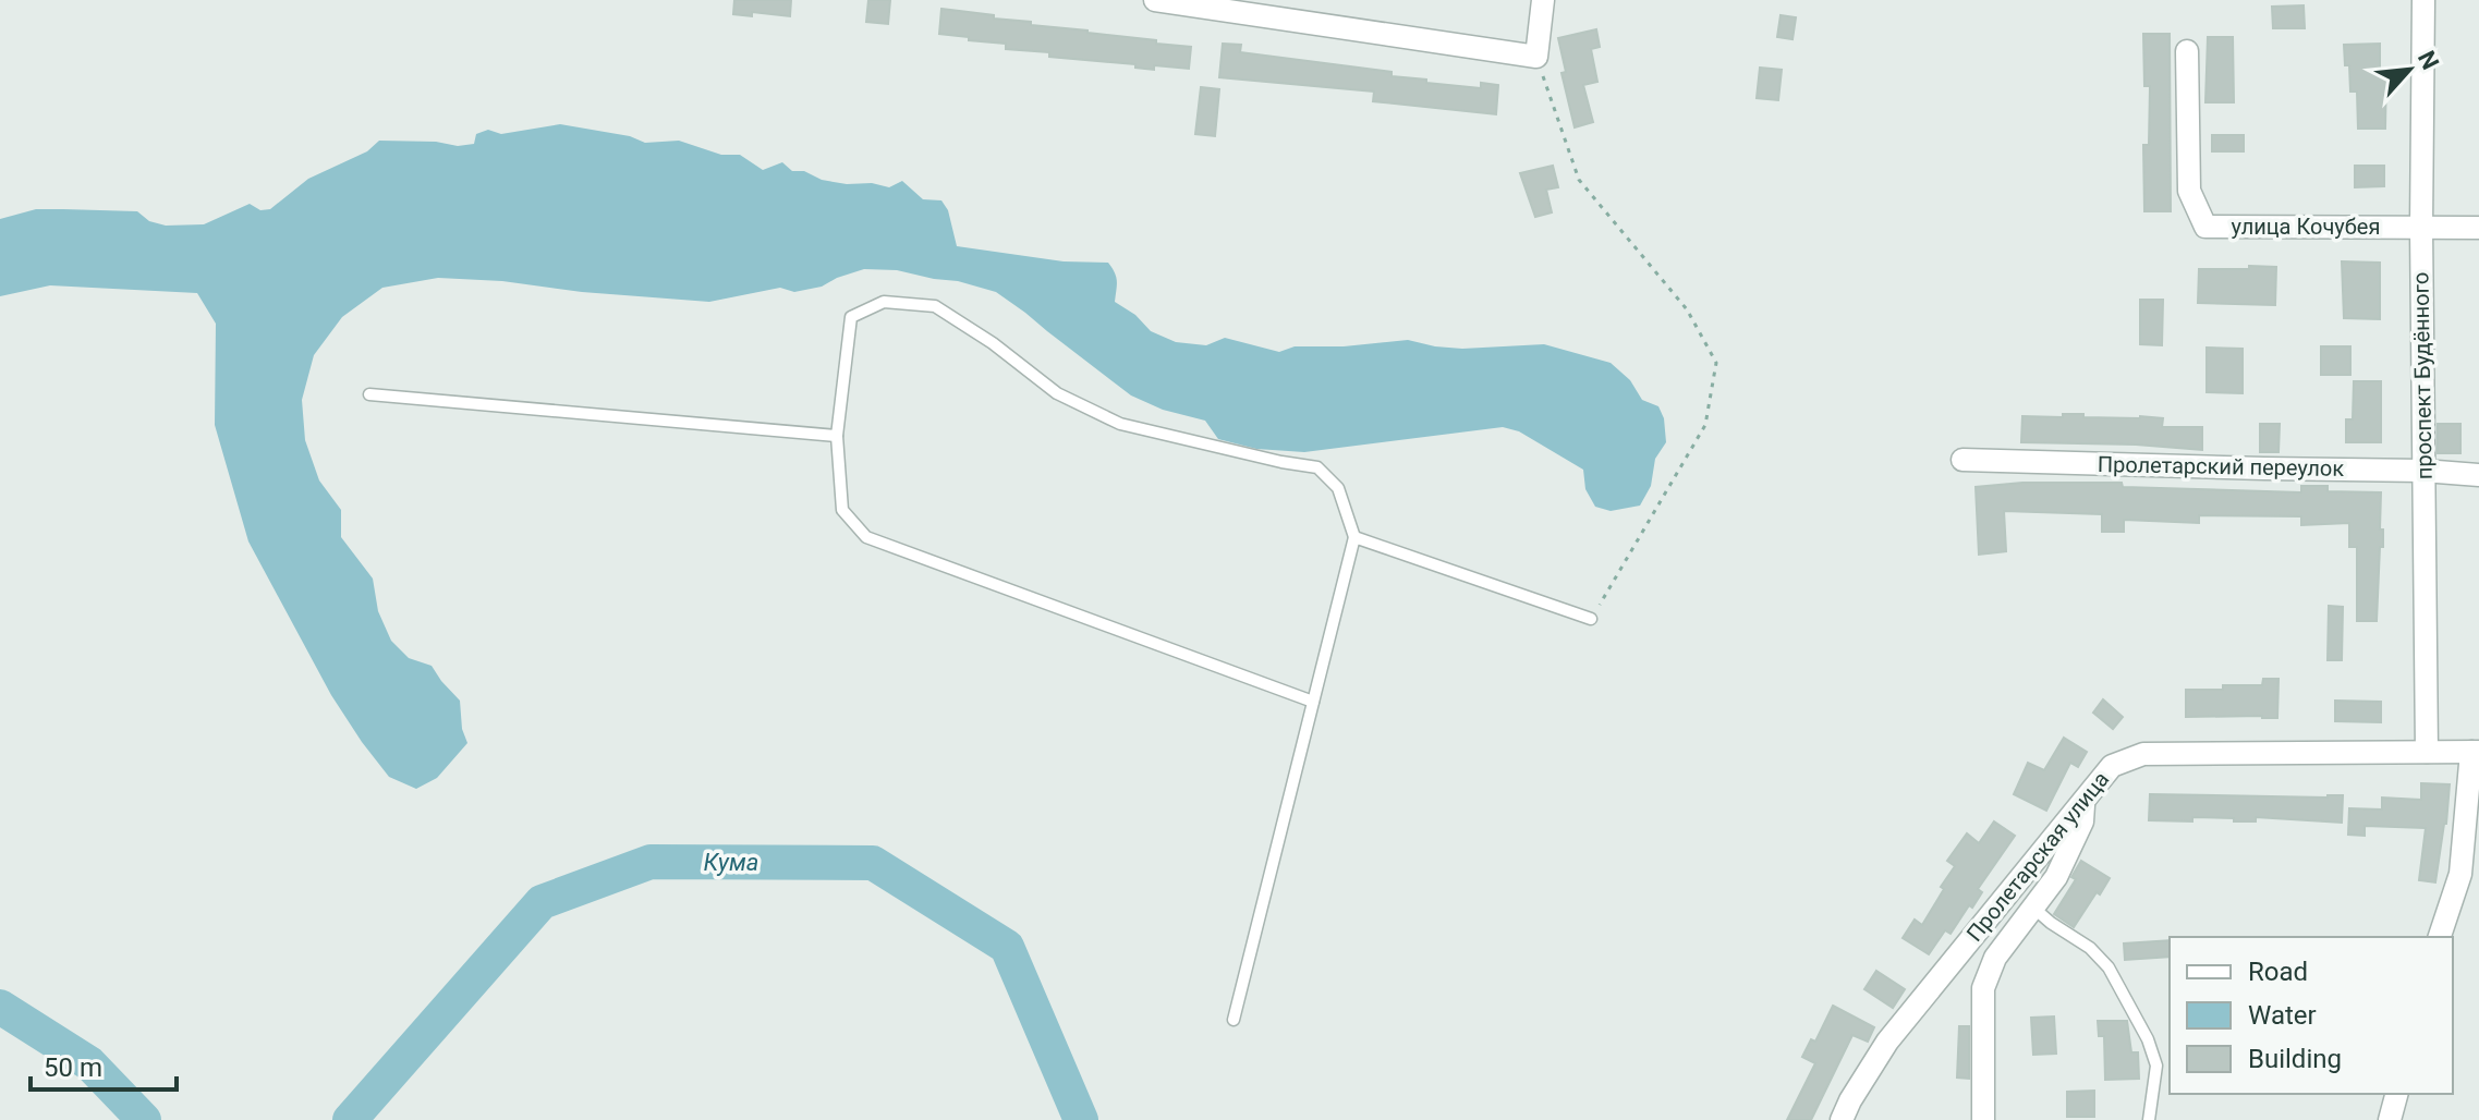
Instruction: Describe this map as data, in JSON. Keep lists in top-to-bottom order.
{
  "streets": {
    "street": [
      "улица Кочубея",
      "проспект Будённого",
      "Пролетарский переулок",
      "Пролетарская улица"
    ]
  },
  "crossings": [
    ["улица Кочубея", "проспект Будённого"],
    ["проспект Будённого", "Пролетарский переулок"],
    ["проспект Будённого", "Пролетарская улица"]
  ],
  "water": ["Кума"],
  "legend": ["Road", "Water", "Building"],
  "scale_bar": "50 m",
  "north": "top right"
}
